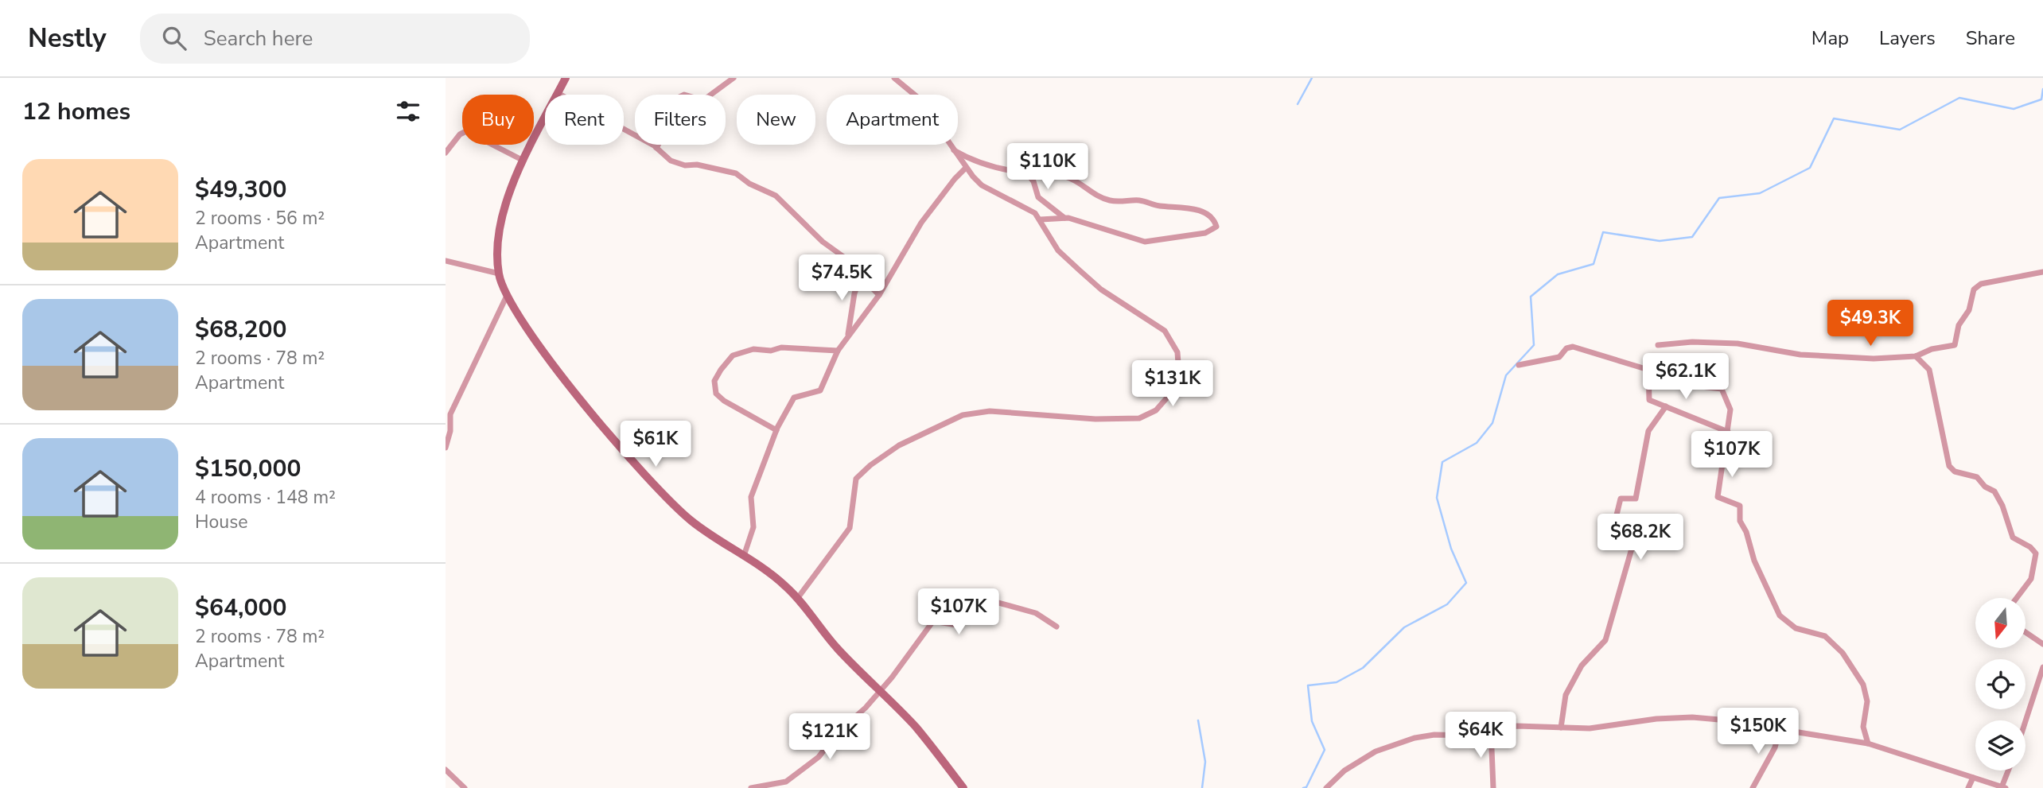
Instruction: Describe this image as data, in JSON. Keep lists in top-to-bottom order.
{
  "north": "bottom",
  "page": {
    "header": "Nestly",
    "search": "Search here",
    "nav": ["Map", "Layers", "Share"],
    "heading": "12 homes",
    "chip": [
      "Buy",
      "Rent",
      "Filters",
      "New",
      "Apartment"
    ],
    "price": [
      "$110K",
      "$74.5K",
      "$49.3K",
      "$62.1K",
      "$131K",
      "$61K",
      "$107K",
      "$68.2K",
      "$107K",
      "$150K",
      "$64K",
      "$121K"
    ],
    "list": [
      {
        "name": "$49,300",
        "note": "2 rooms · 56 m² · Apartment"
      },
      {
        "name": "$68,200",
        "note": "2 rooms · 78 m² · Apartment"
      },
      {
        "name": "$150,000",
        "note": "4 rooms · 148 m² · House"
      },
      {
        "name": "$64,000",
        "note": "2 rooms · 78 m² · Apartment"
      }
    ]
  }
}
